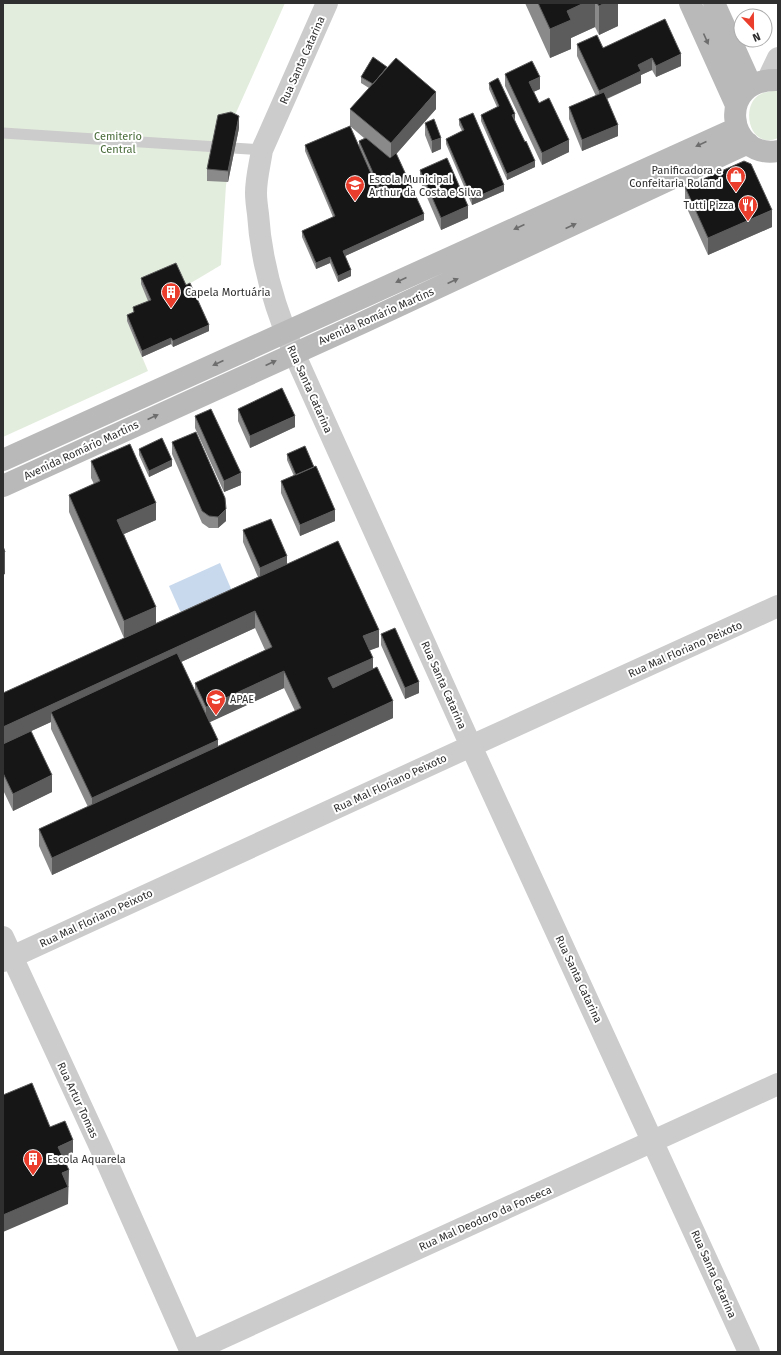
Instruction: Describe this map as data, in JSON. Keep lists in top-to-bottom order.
{
  "streets": {
    "main road": ["Avenida Romário Martins"],
    "street": [
      "Rua Santa Catarina",
      "Rua Mal Floriano Peixoto",
      "Rua Artur Tomas",
      "Rua Mal Deodoro da Fonseca"
    ]
  },
  "crossings": [
    ["Rua Santa Catarina", "Avenida Romário Martins"],
    ["Rua Santa Catarina", "Rua Mal Floriano Peixoto"],
    ["Rua Santa Catarina", "Rua Mal Deodoro da Fonseca"],
    ["Rua Mal Floriano Peixoto", "Rua Artur Tomas"],
    ["Rua Artur Tomas", "Rua Mal Deodoro da Fonseca"]
  ],
  "parks": ["Cemiterio Central"],
  "places": {
    "shop": ["Panificadora e Confeitaria Roland"],
    "school or university": ["Escola Municipal Arthur da Costa e Silva", "APAE"],
    "restaurant": ["Tutti Pizza"],
    "building": ["Capela Mortuária", "Escola Aquarela"]
  },
  "north": "bottom"
}
